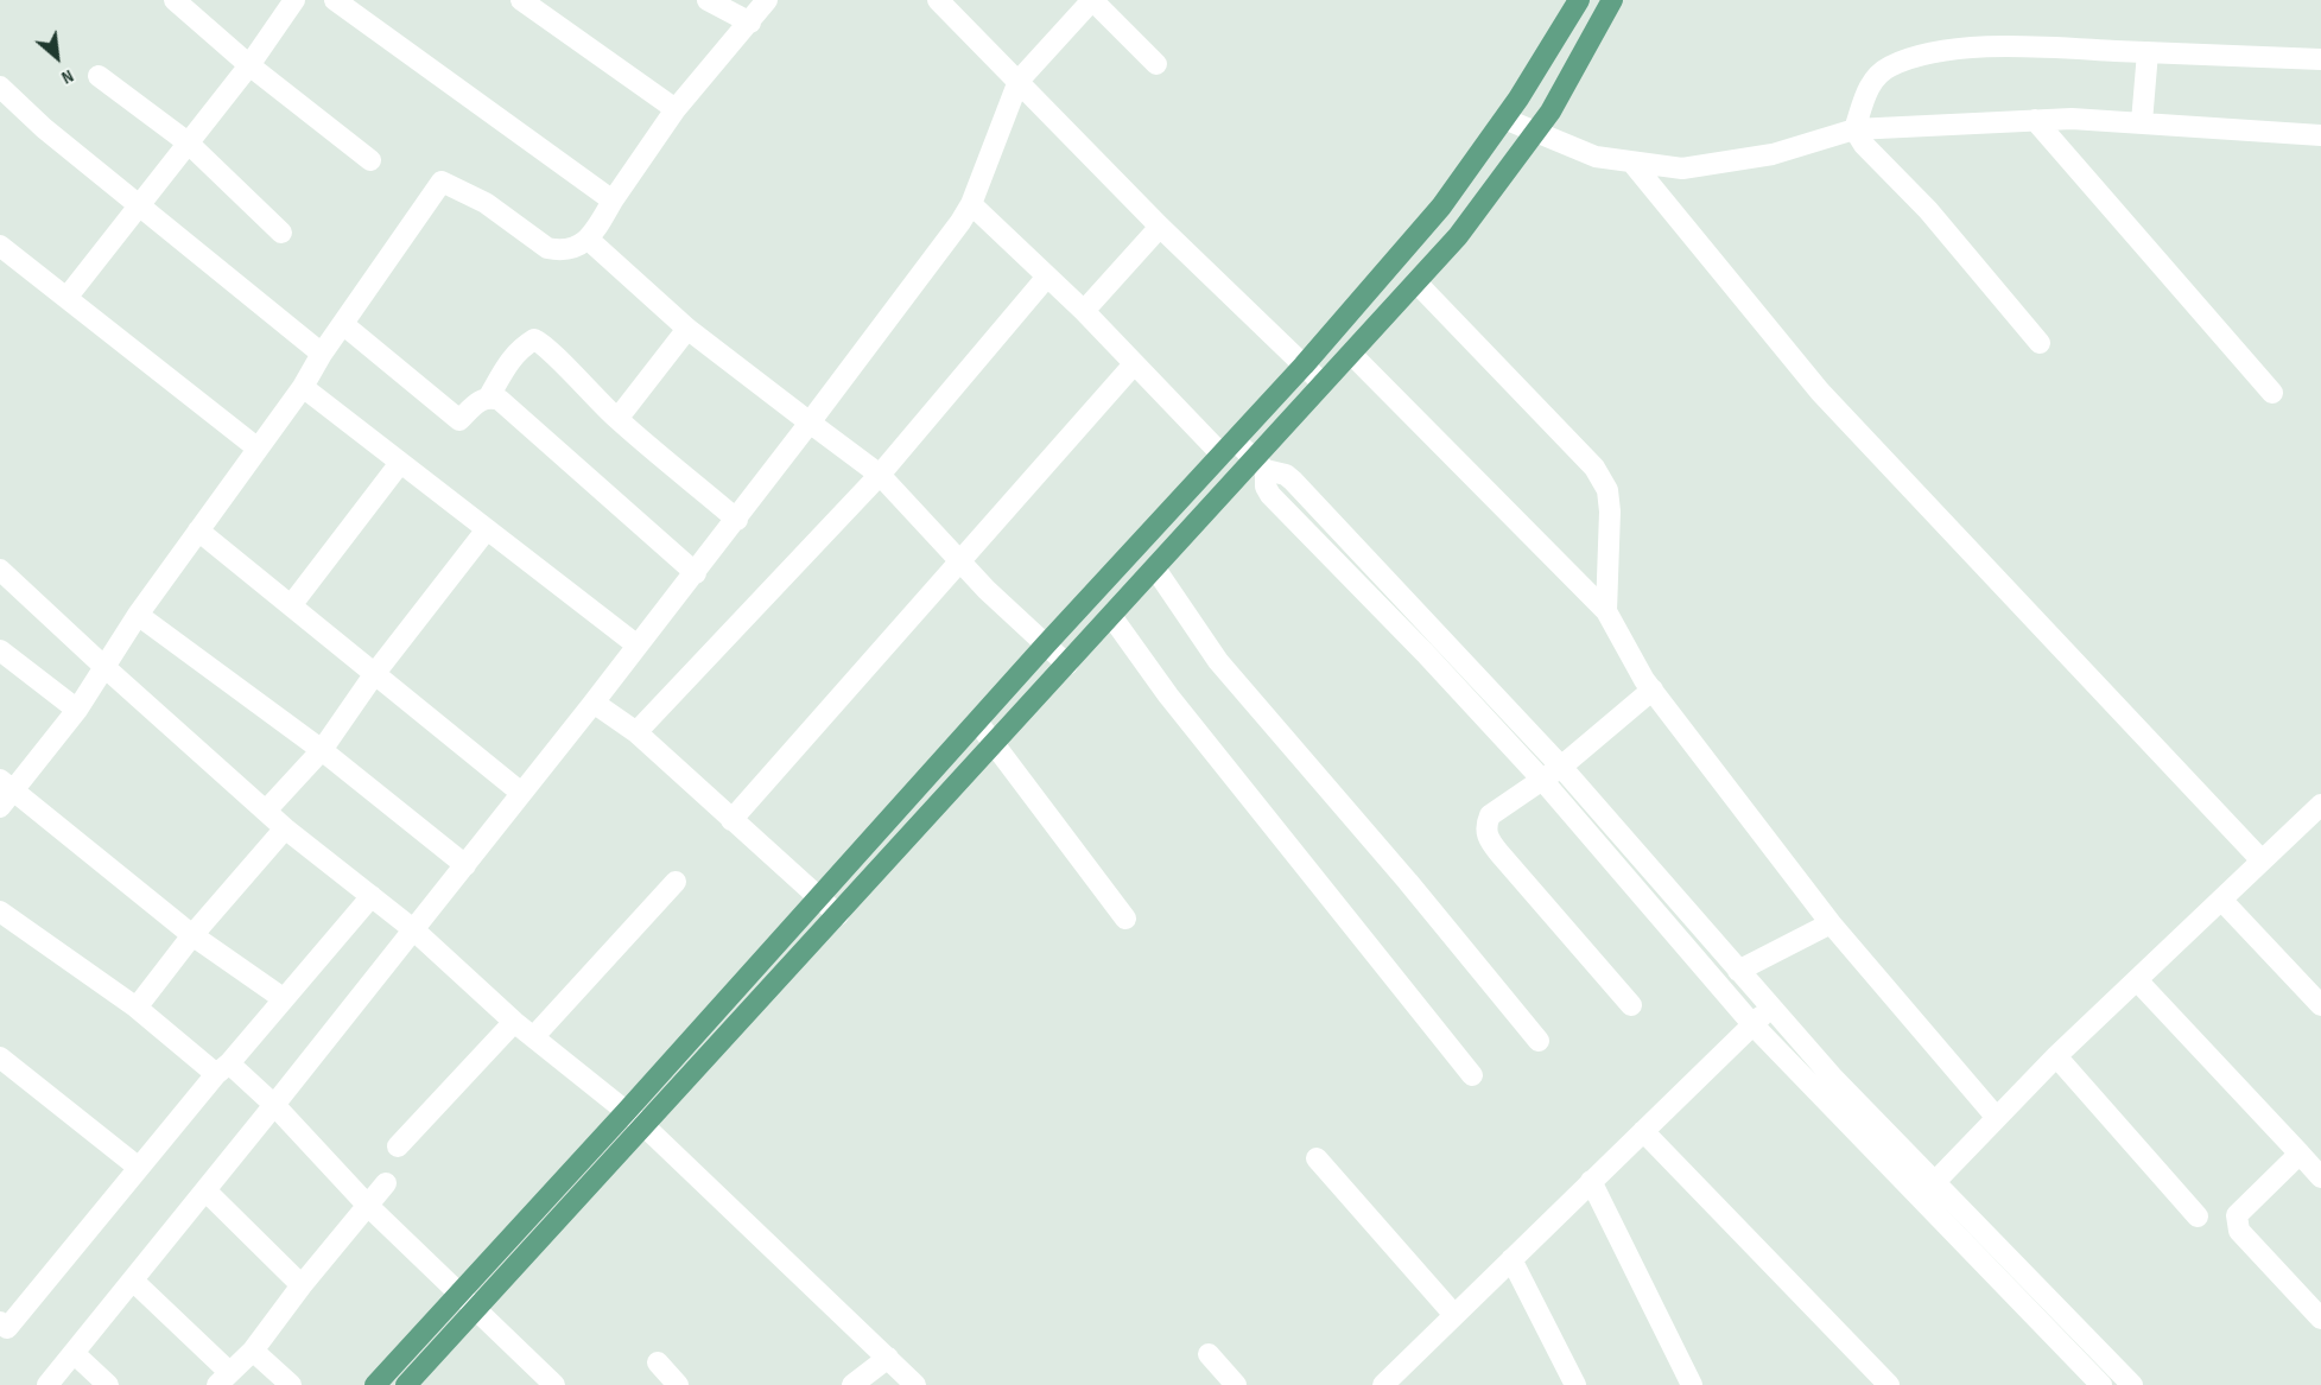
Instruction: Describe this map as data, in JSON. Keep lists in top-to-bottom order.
{
  "north": "bottom right"
}
